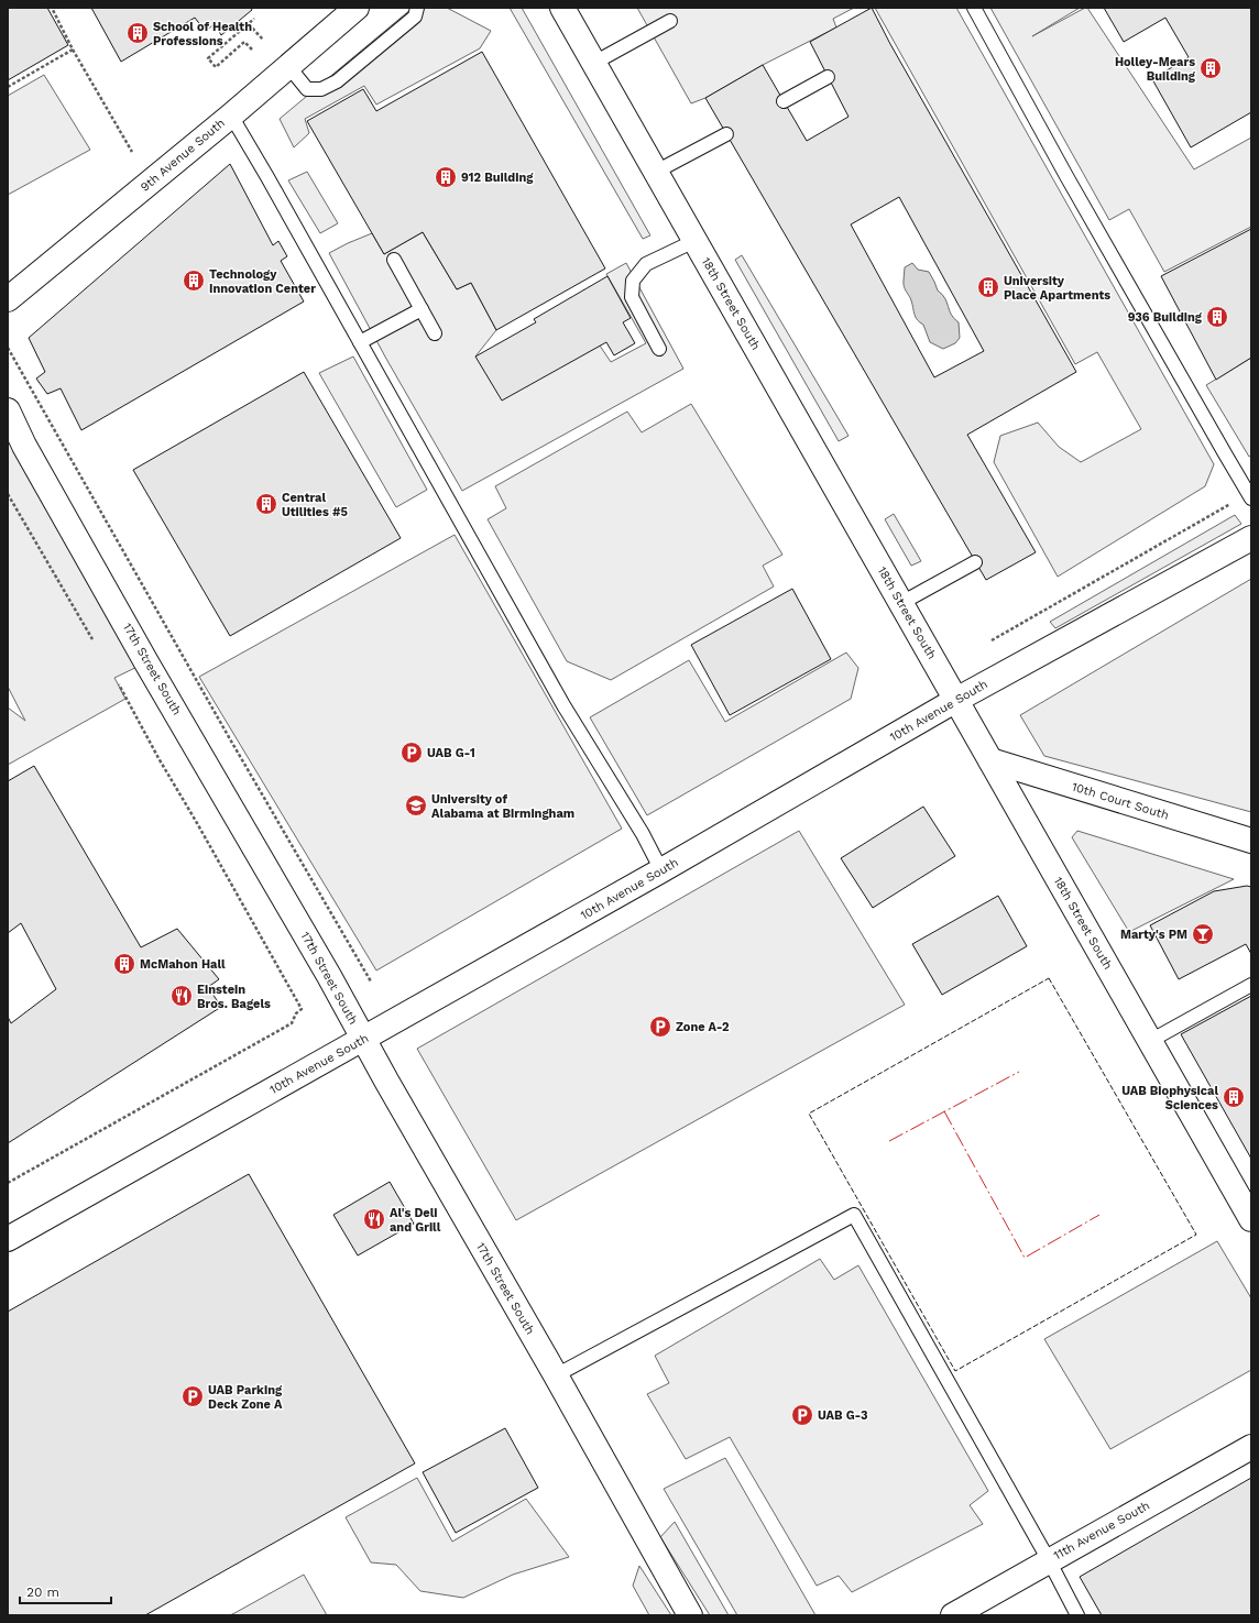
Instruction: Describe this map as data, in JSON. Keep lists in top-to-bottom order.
{
  "streets": {
    "street": [
      "9th Avenue South",
      "18th Street South",
      "17th Street South",
      "10th Avenue South",
      "10th Court South",
      "11th Avenue South"
    ]
  },
  "crossings": [
    ["18th Street South", "10th Avenue South"],
    ["18th Street South", "10th Court South"],
    ["17th Street South", "10th Avenue South"]
  ],
  "places": {
    "building": [
      "School of Health Professions",
      "Holley-Mears Building",
      "912 Building",
      "Technology Innovation Center",
      "University Place Apartments",
      "936 Building",
      "Central Utilities #5",
      "McMahon Hall",
      "UAB Biophysical Sciences"
    ],
    "parking": [
      "UAB G-1",
      "Zone A-2",
      "UAB Parking Deck Zone A",
      "UAB G-3"
    ],
    "school or university": ["University of Alabama at Birmingham"],
    "bar": ["Marty's PM"],
    "restaurant": ["Einstein Bros. Bagels", "Al's Deli and Grill"]
  },
  "scale_bar": "20 m"
}
